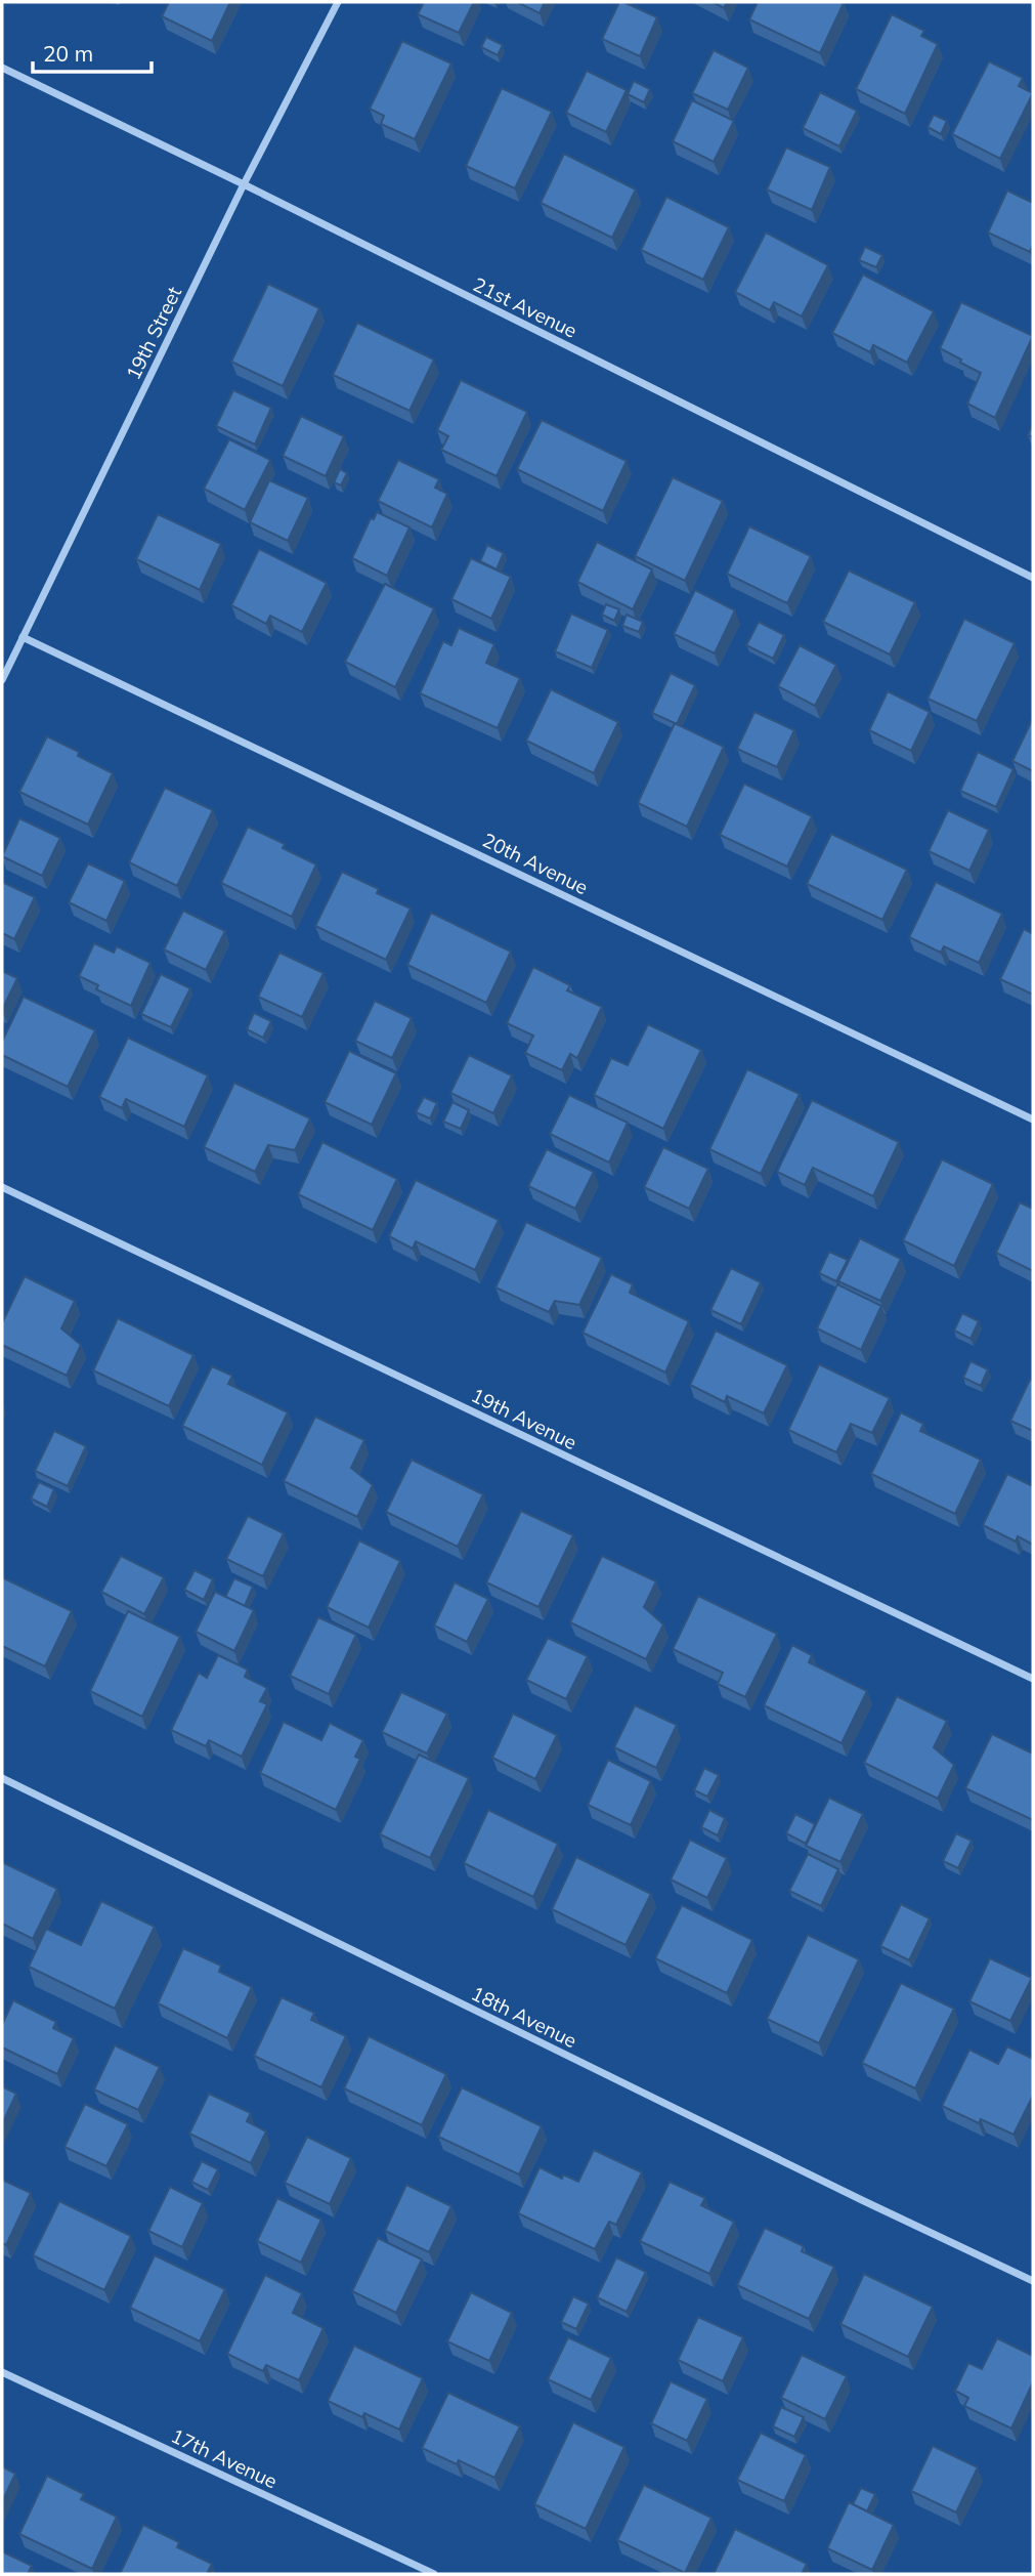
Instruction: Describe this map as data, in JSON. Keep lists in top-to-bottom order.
{
  "streets": {
    "street": [
      "21st Avenue",
      "19th Street",
      "20th Avenue",
      "19th Avenue",
      "18th Avenue",
      "17th Avenue"
    ]
  },
  "crossings": [
    ["21st Avenue", "19th Street"],
    ["19th Street", "20th Avenue"]
  ],
  "scale_bar": "20 m"
}
